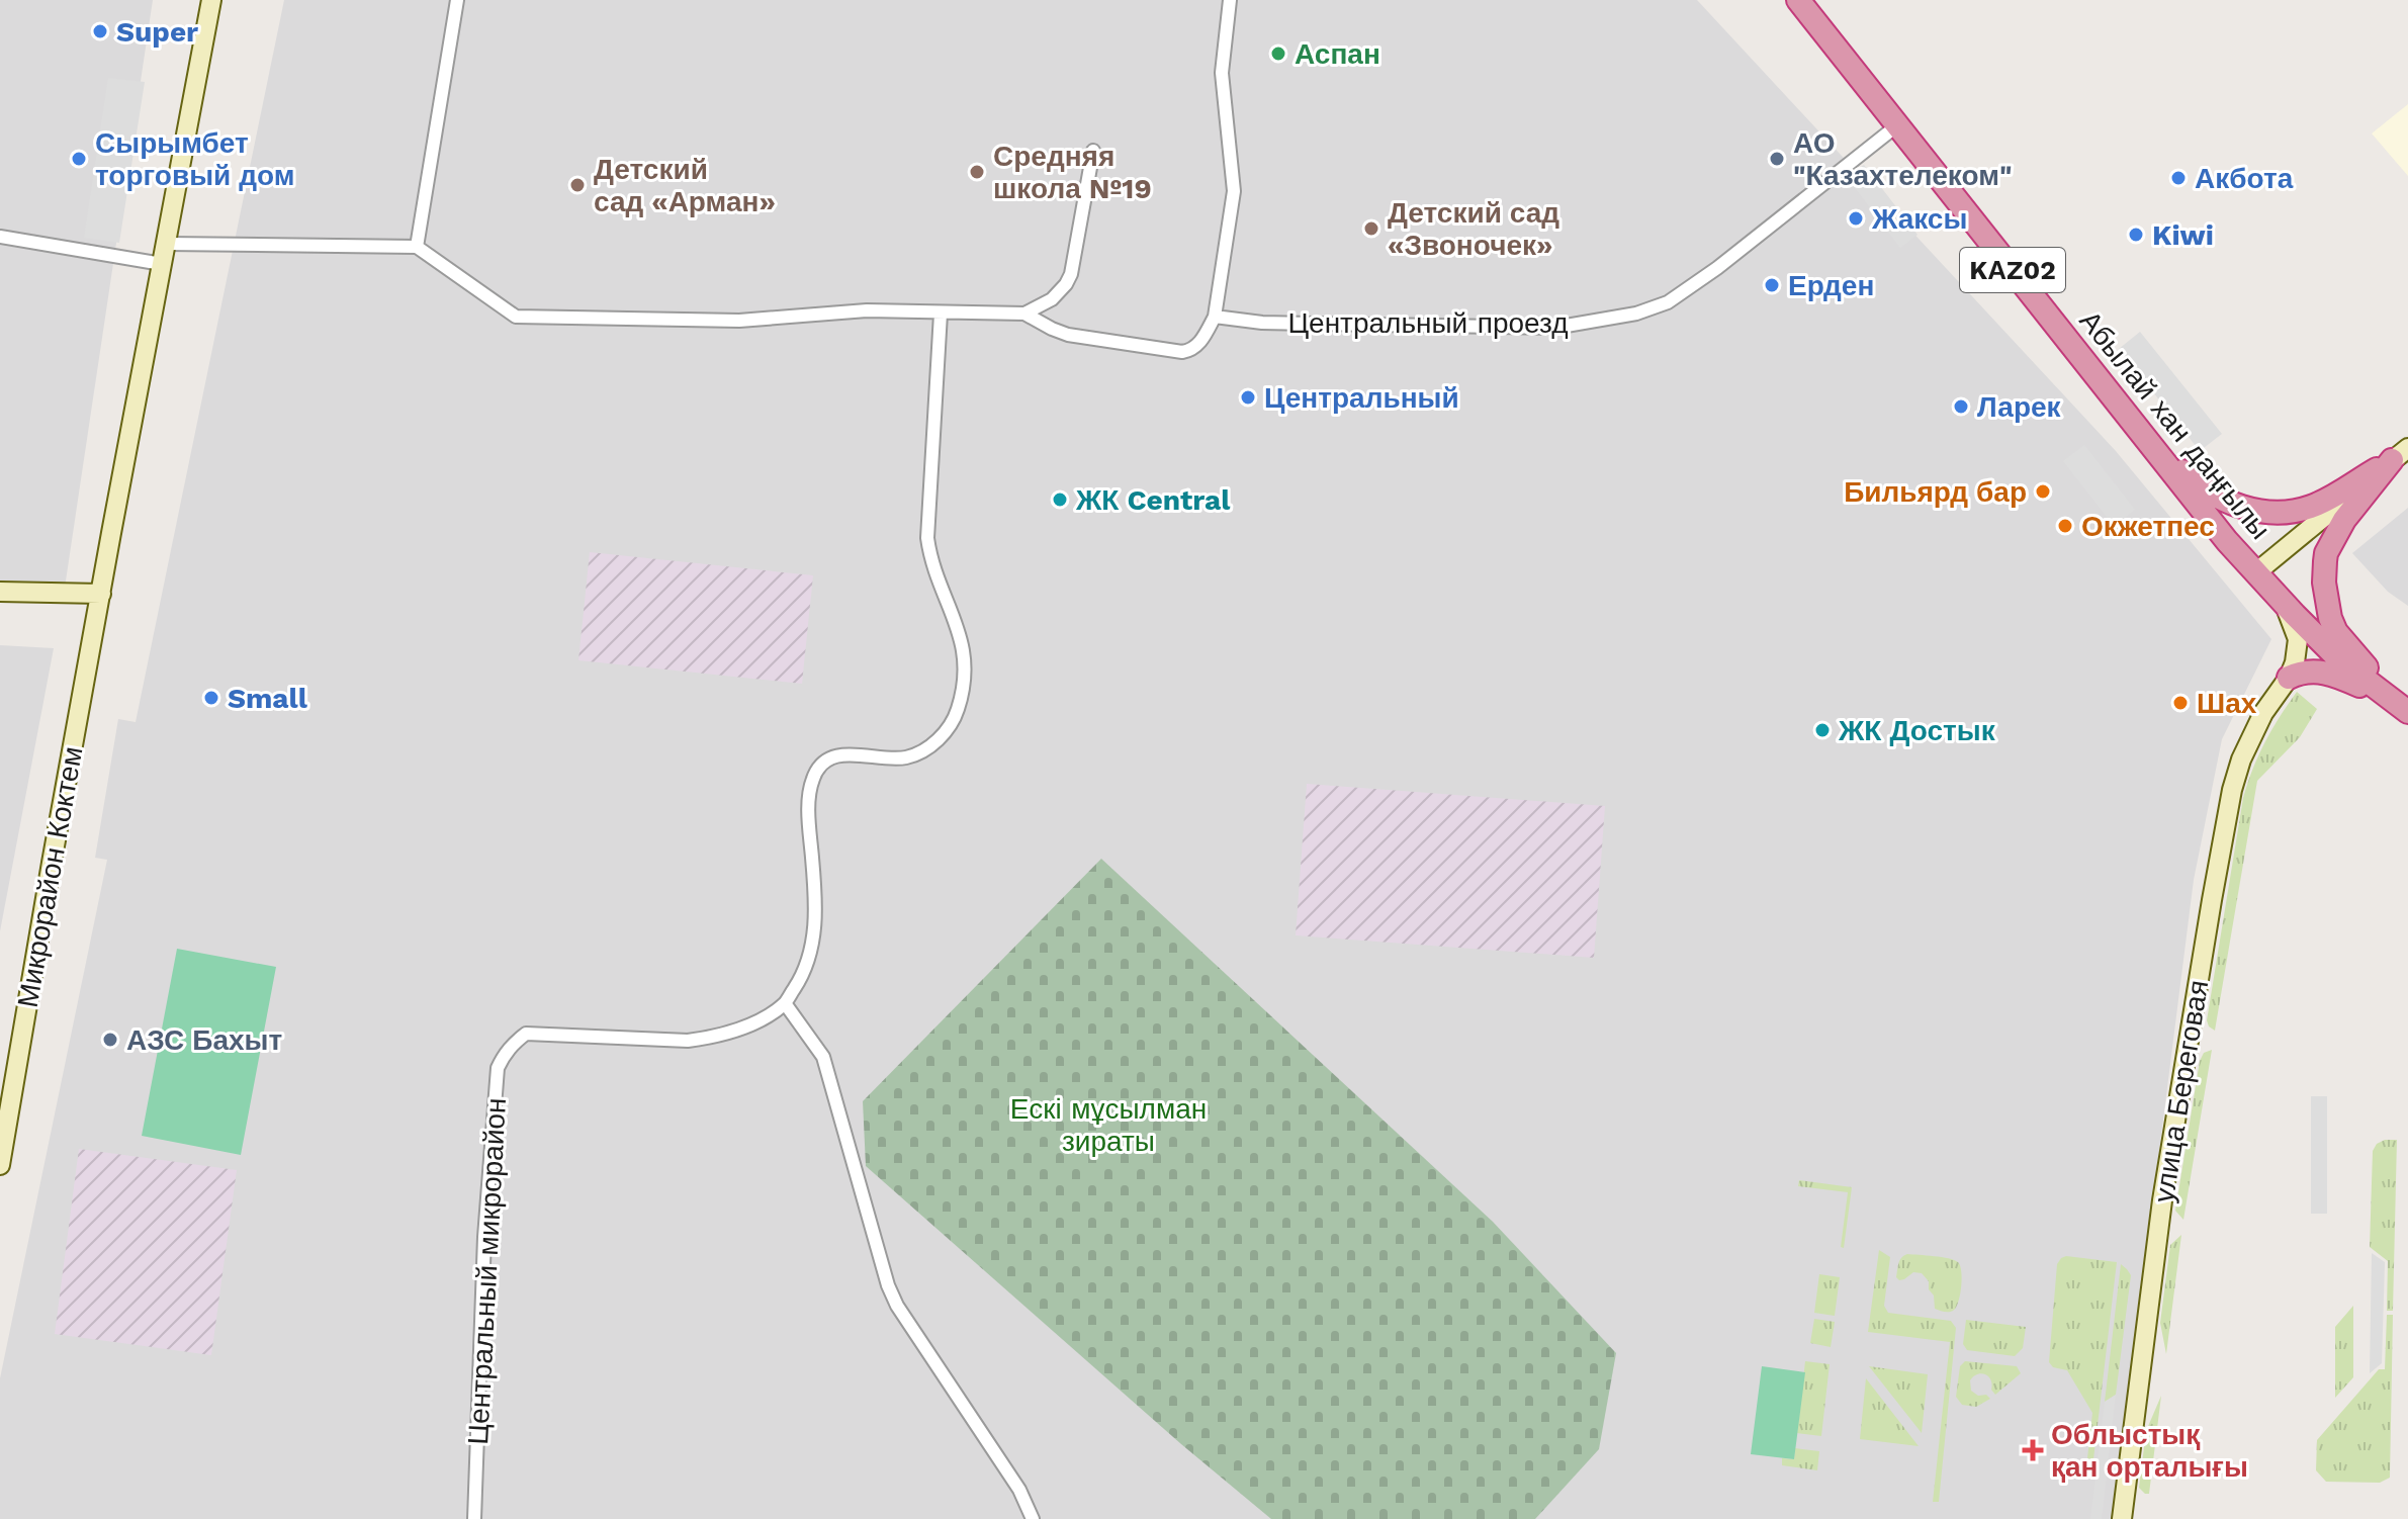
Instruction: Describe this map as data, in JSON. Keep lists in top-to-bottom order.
{
  "streets": {
    "highway": ["KАZ02", "Абылай хан даңғылы"],
    "street": [
      "Центральный проезд",
      "Микрорайон Коктем",
      "улица Береговая",
      "Центральный микрорайон"
    ]
  },
  "crossings": [
    ["Центральный проезд", "Абылай хан даңғылы"]
  ],
  "parks": ["Ескі мұсылман зираты"],
  "places": {
    "other": [
      "Super",
      "Аспан",
      "Сырымбет торговый дом",
      "АО \"Казахтелеком\"",
      "Средняя школа №19",
      "Акбота",
      "Детский сад «Арман»",
      "Жаксы",
      "Детский сад «Звоночек»",
      "Kiwi",
      "Ерден",
      "Центральный",
      "Ларек",
      "Бильярд бар",
      "ЖК Central",
      "Окжетпес",
      "Small",
      "Шах",
      "ЖК Достык",
      "АЗС Бахыт"
    ],
    "health": ["Облыстық қан орталығы"]
  }
}
